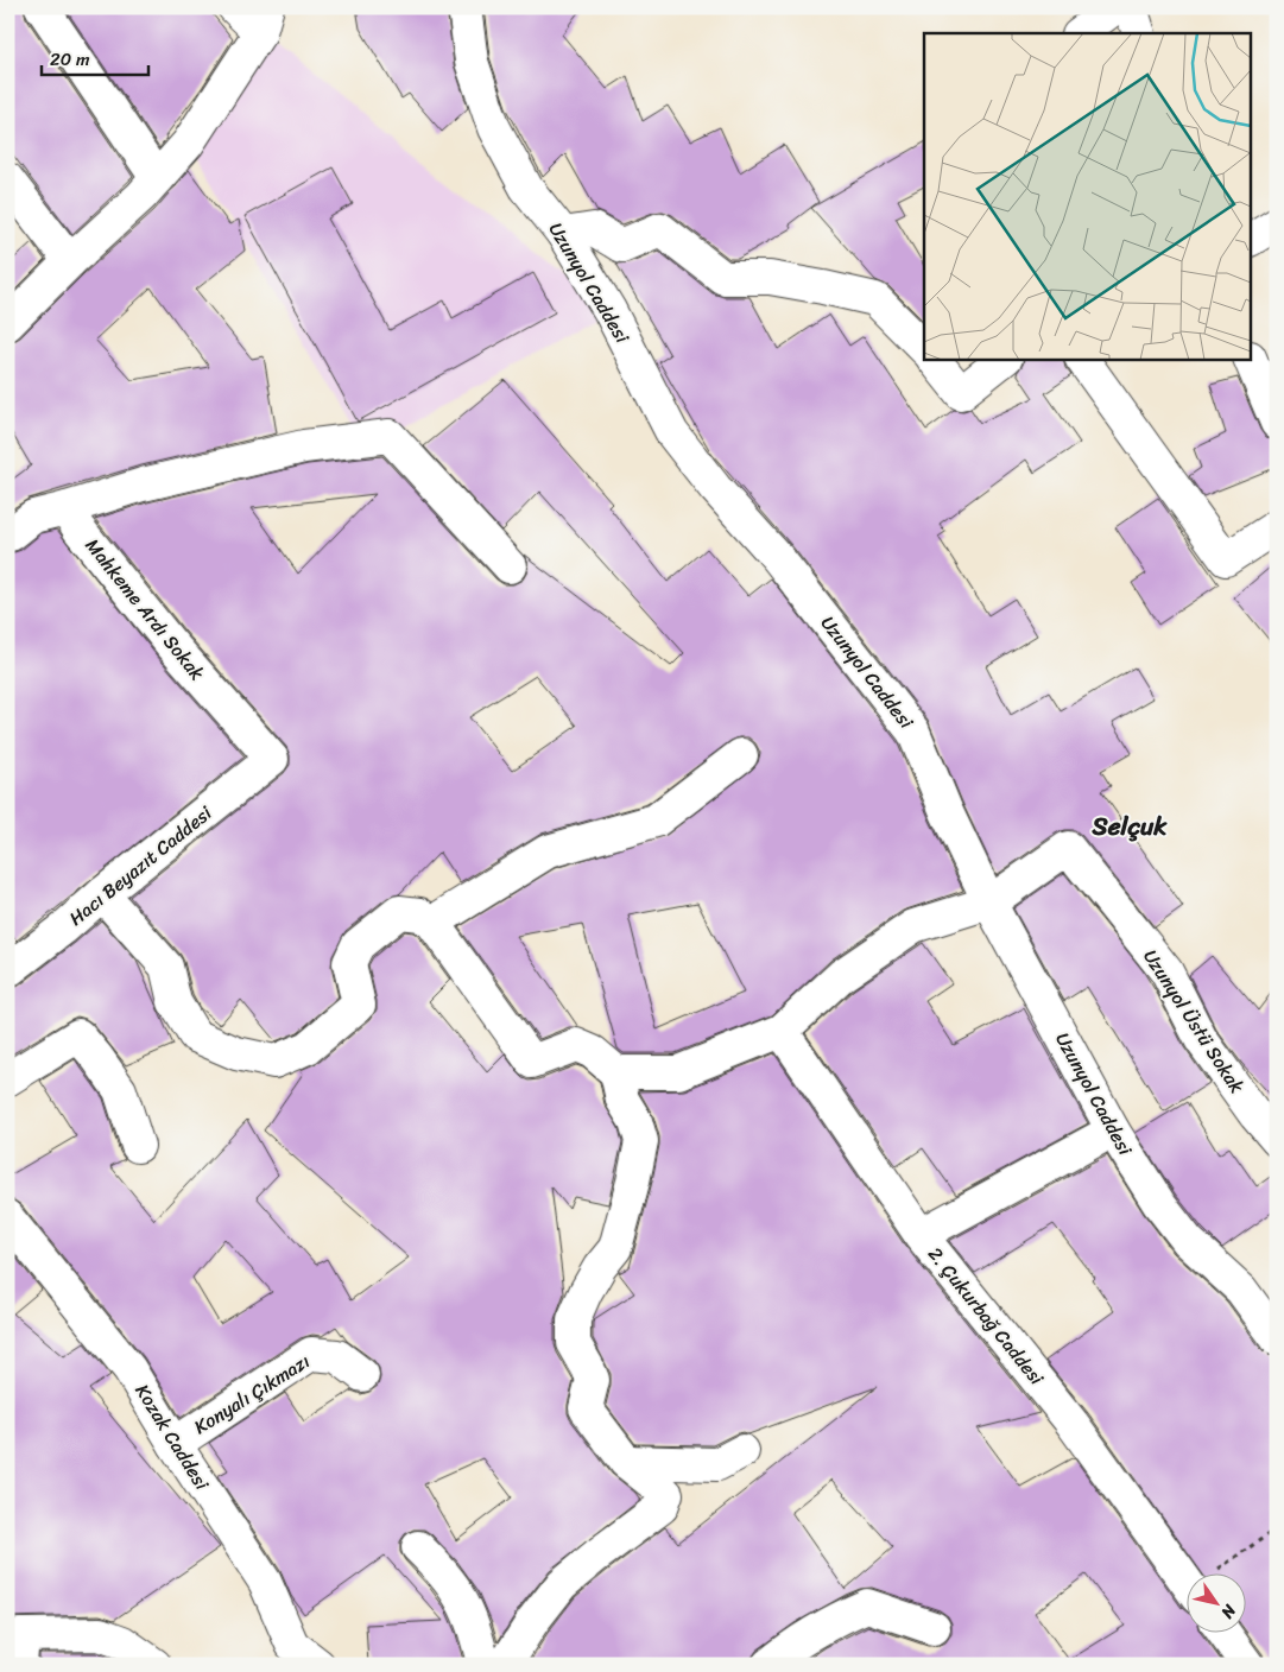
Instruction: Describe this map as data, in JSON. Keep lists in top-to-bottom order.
{
  "streets": {
    "street": [
      "Uzunyol Caddesi",
      "Mahkeme Ardı Sokak",
      "Hacı Beyazıt Caddesi",
      "Uzunyol Üstü Sokak",
      "2. Çukurbağ Caddesi",
      "Konyalı Çıkmazı",
      "Kozak Caddesi"
    ]
  },
  "crossings": [
    ["Uzunyol Caddesi", "Uzunyol Üstü Sokak"],
    ["Mahkeme Ardı Sokak", "Hacı Beyazıt Caddesi"],
    ["Konyalı Çıkmazı", "Kozak Caddesi"]
  ],
  "districts": ["Selçuk"],
  "scale_bar": "20 m",
  "north": "bottom right"
}
